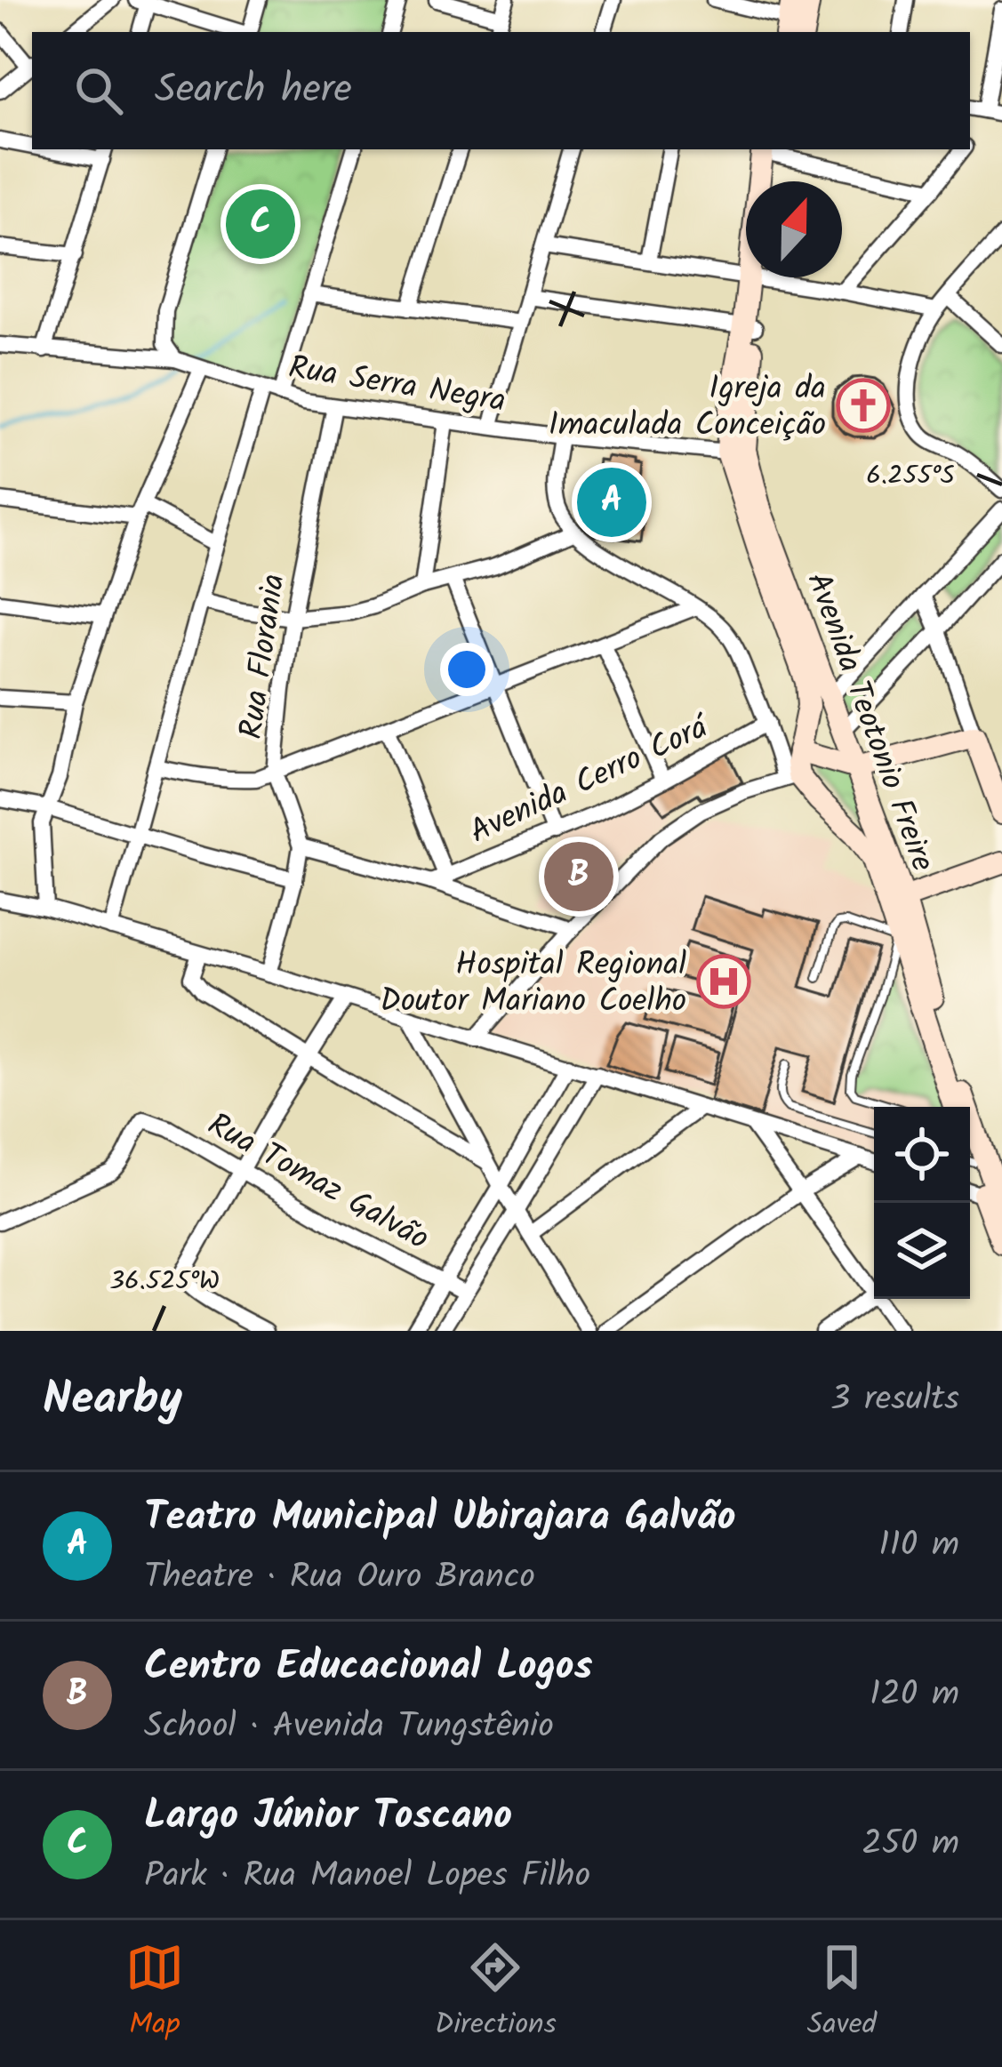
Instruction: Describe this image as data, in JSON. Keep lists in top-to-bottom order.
{
  "streets": {
    "main road": ["Avenida Teotonio Freire"],
    "street": [
      "Rua Serra Negra",
      "Rua Florania",
      "Avenida Cerro Corá",
      "Rua Tomaz Galvão"
    ]
  },
  "crossings": [
    ["Rua Serra Negra", "Rua Florania"],
    ["Rua Serra Negra", "Avenida Teotonio Freire"]
  ],
  "places": {
    "church": ["Igreja da Imaculada Conceição"],
    "hospital": ["Hospital Regional Doutor Mariano Coelho"]
  },
  "north": "top",
  "page": {
    "search": "Search here",
    "pins": ["C", "A", "B"],
    "heading": ["Nearby", "3 results"],
    "list": [
      {
        "mark": "A",
        "name": "Teatro Municipal Ubirajara Galvão",
        "note": "Theatre · Rua Ouro Branco",
        "value": "110 m"
      },
      {
        "mark": "B",
        "name": "Centro Educacional Logos",
        "note": "School · Avenida Tungstênio",
        "value": "120 m"
      },
      {
        "mark": "C",
        "name": "Largo Júnior Toscano",
        "note": "Park · Rua Manoel Lopes Filho",
        "value": "250 m"
      }
    ],
    "nav": ["Map", "Directions", "Saved"]
  },
  "coordinates": ["6.255°S", "36.525°W"]
}
